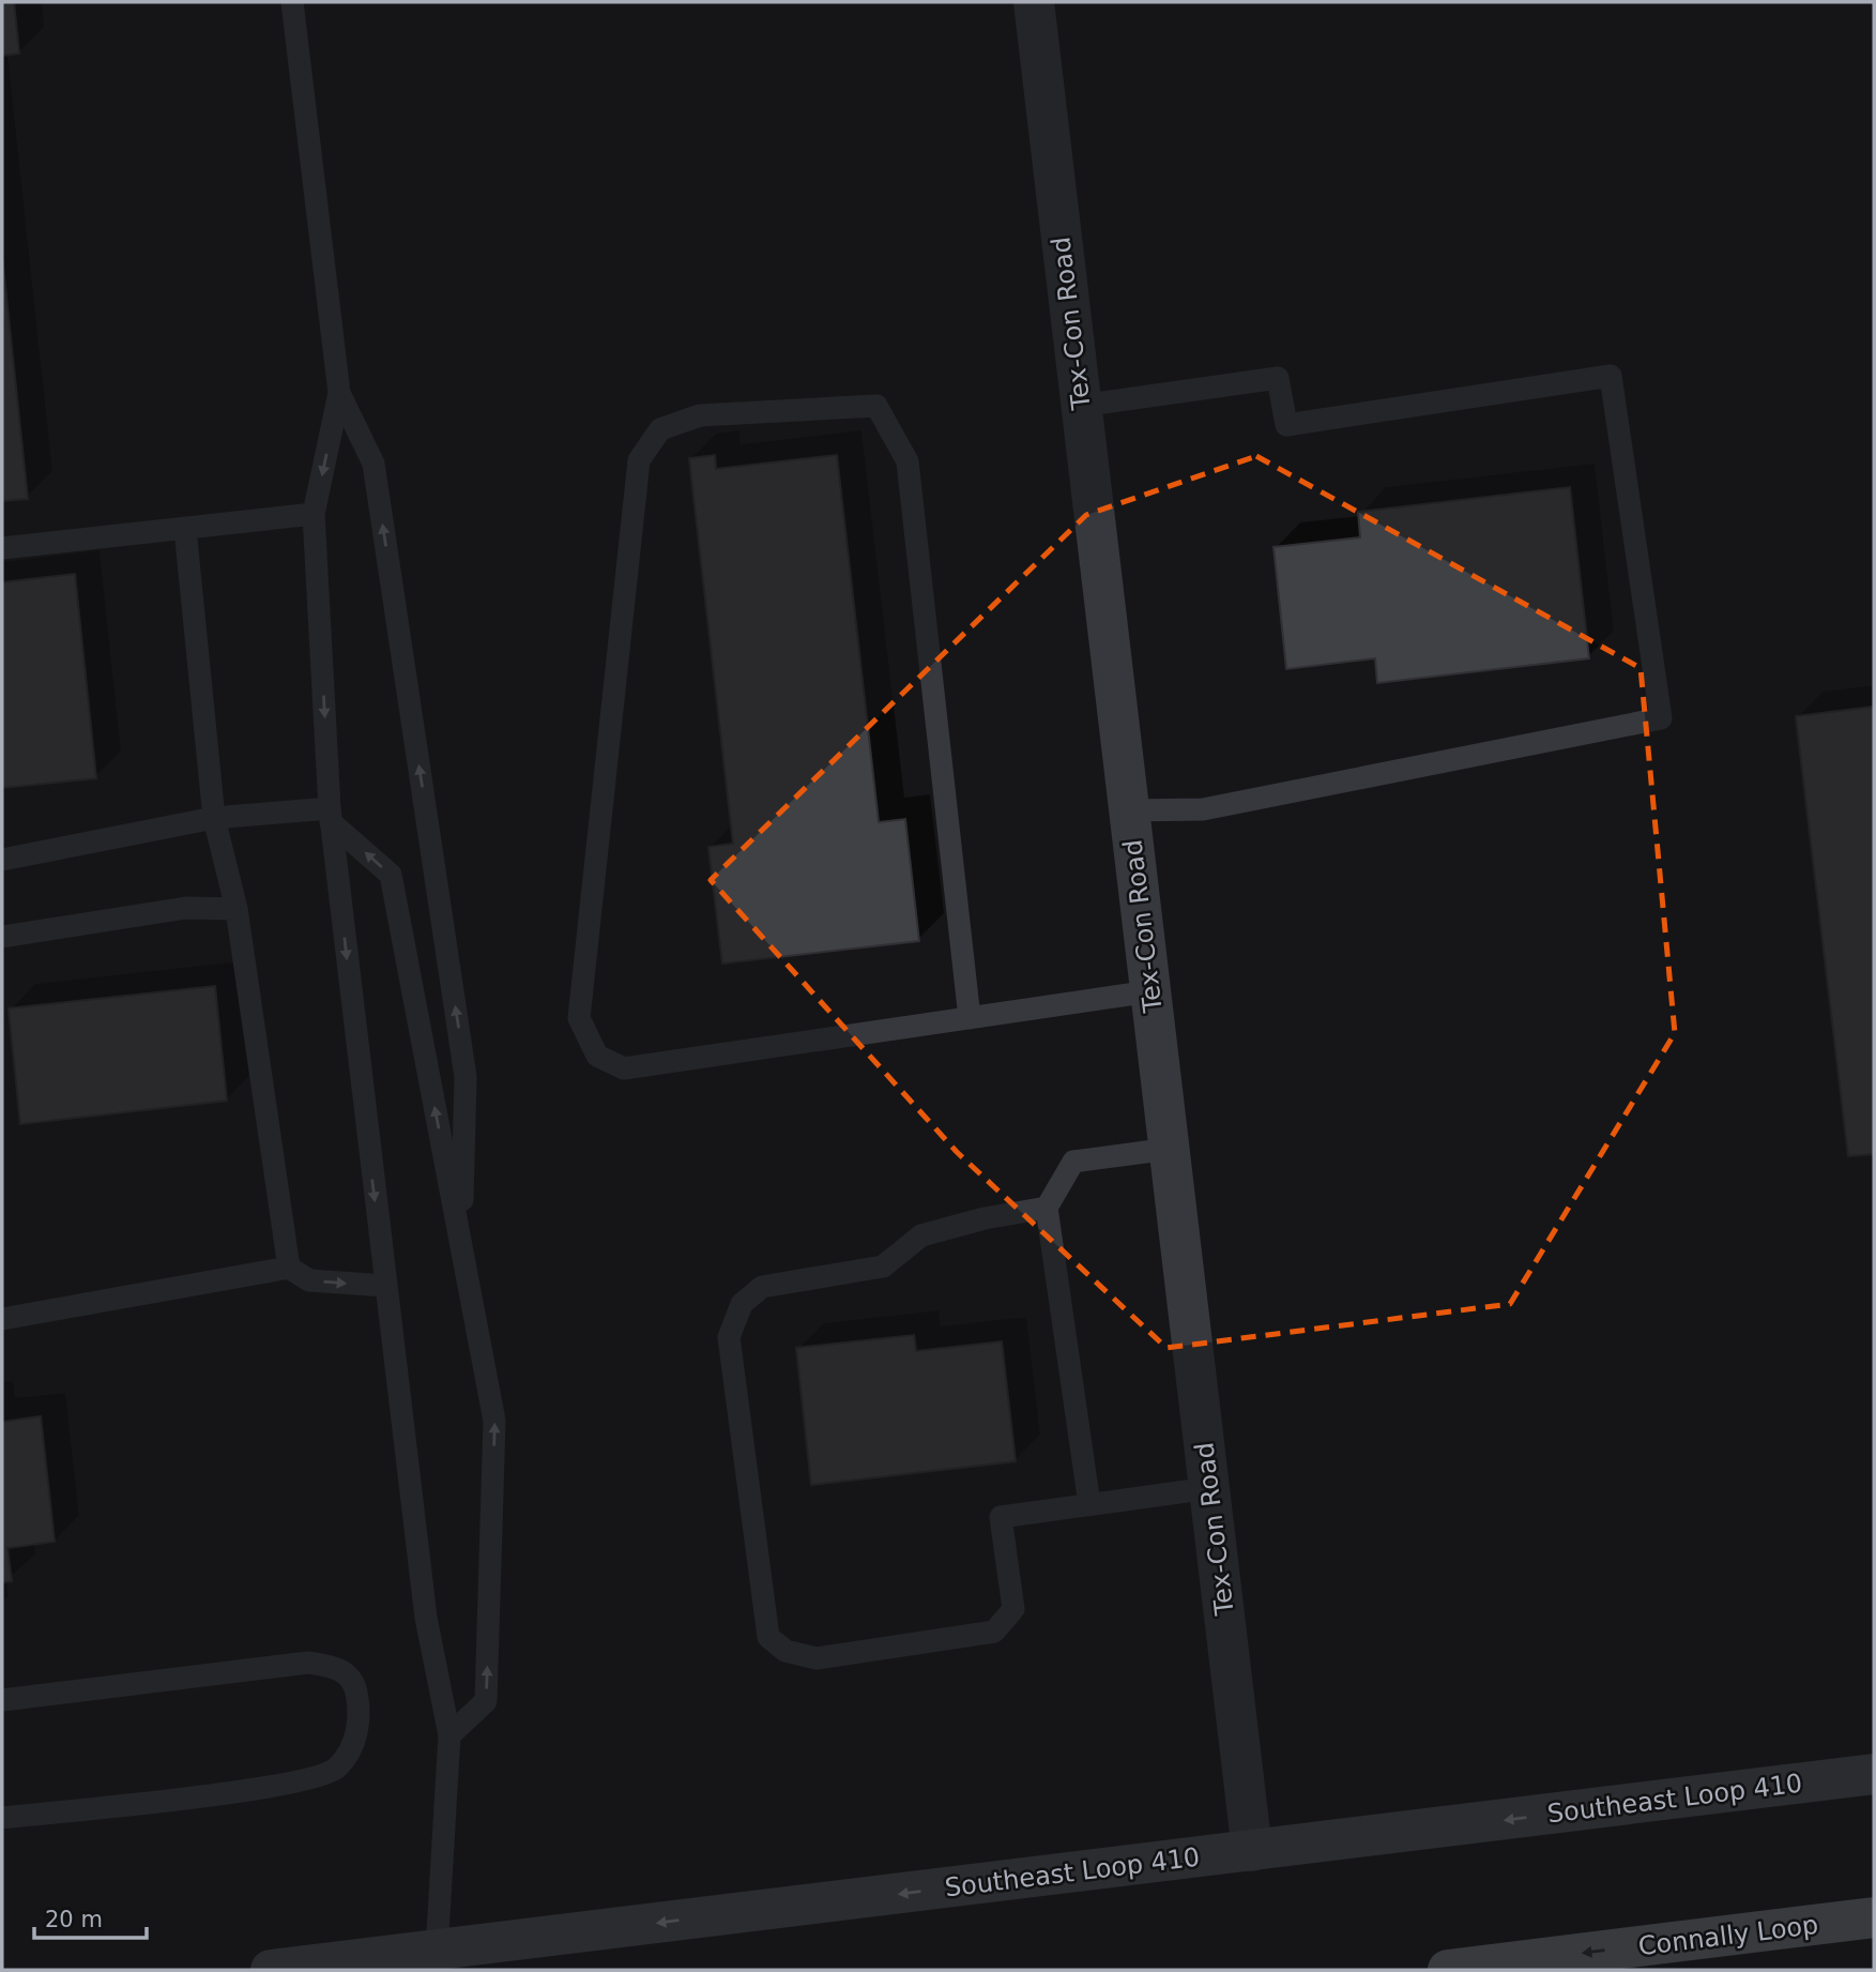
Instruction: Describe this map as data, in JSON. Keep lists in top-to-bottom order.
{
  "streets": {
    "highway": ["Connally Loop"],
    "main road": ["Southeast Loop 410"],
    "street": ["Tex-Con Road"]
  },
  "crossings": [
    ["Tex-Con Road", "Southeast Loop 410"]
  ],
  "one_way": ["Southeast Loop 410", "Connally Loop"],
  "scale_bar": "20 m"
}
